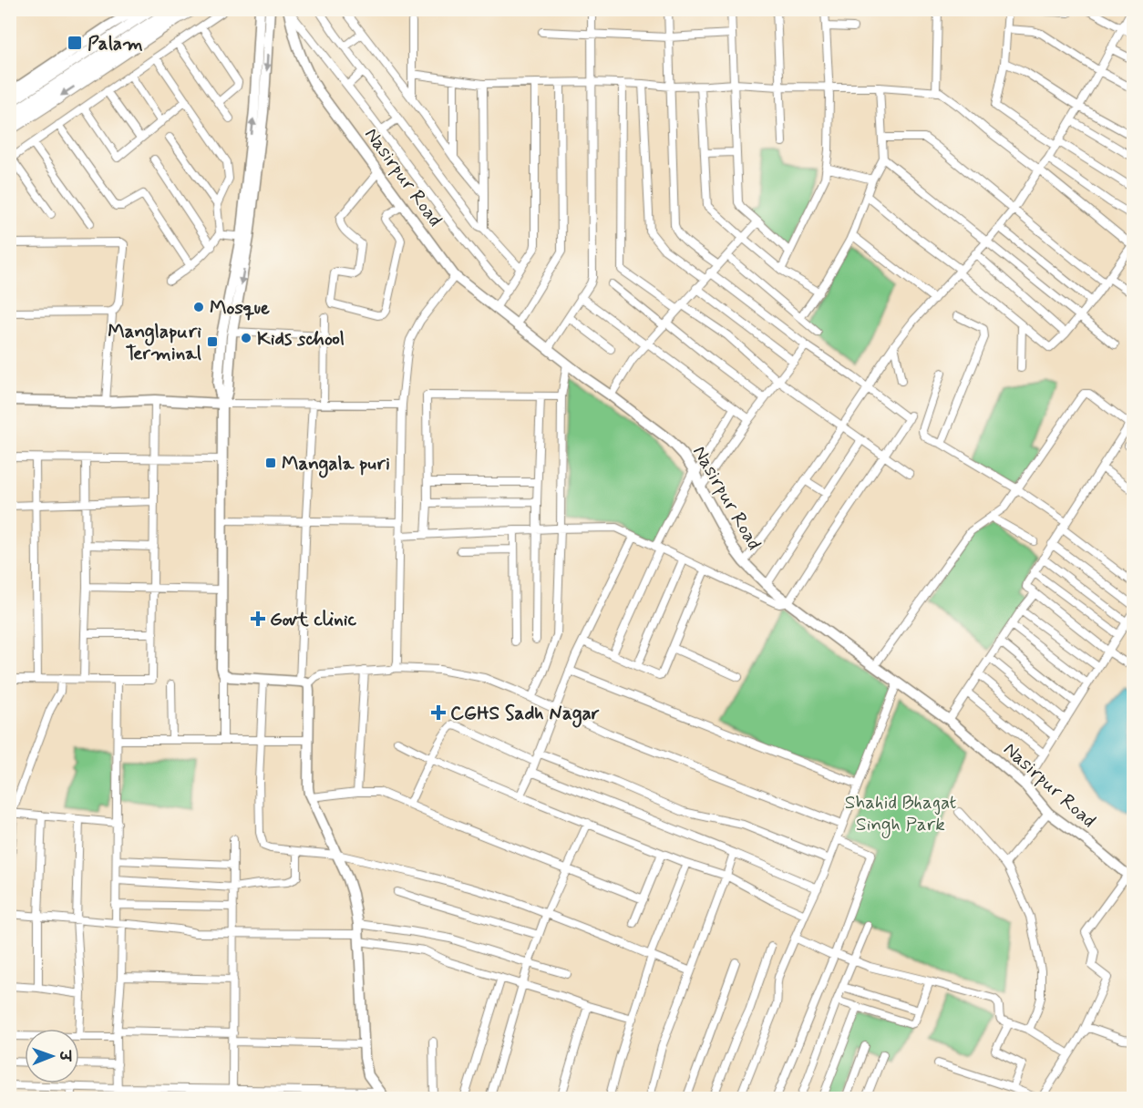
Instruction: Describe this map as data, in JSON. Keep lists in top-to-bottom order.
{
  "streets": {
    "street": ["Nasirpur Road"]
  },
  "parks": ["Shahid Bhagat Singh Park"],
  "places": {
    "transit": ["Palam", "Manglapuri Terminal", "Mangala puri"],
    "other": ["Mosque", "Kids school"],
    "health": ["Govt clinic", "CGHS Sadh Nagar"]
  },
  "north": "right"
}
